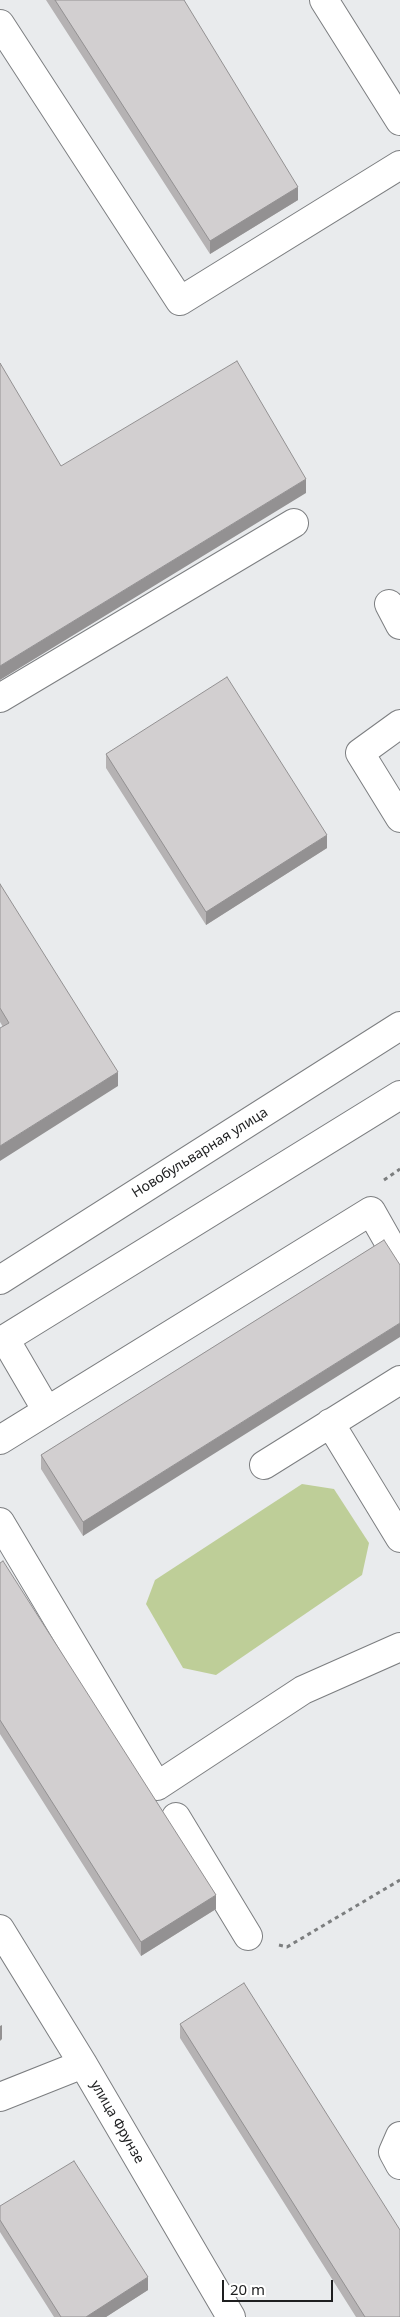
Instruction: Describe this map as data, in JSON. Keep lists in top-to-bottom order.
{
  "streets": {
    "main road": ["Новобульварная улица", "улица Фрунзе"]
  },
  "scale_bar": "20 m"
}
